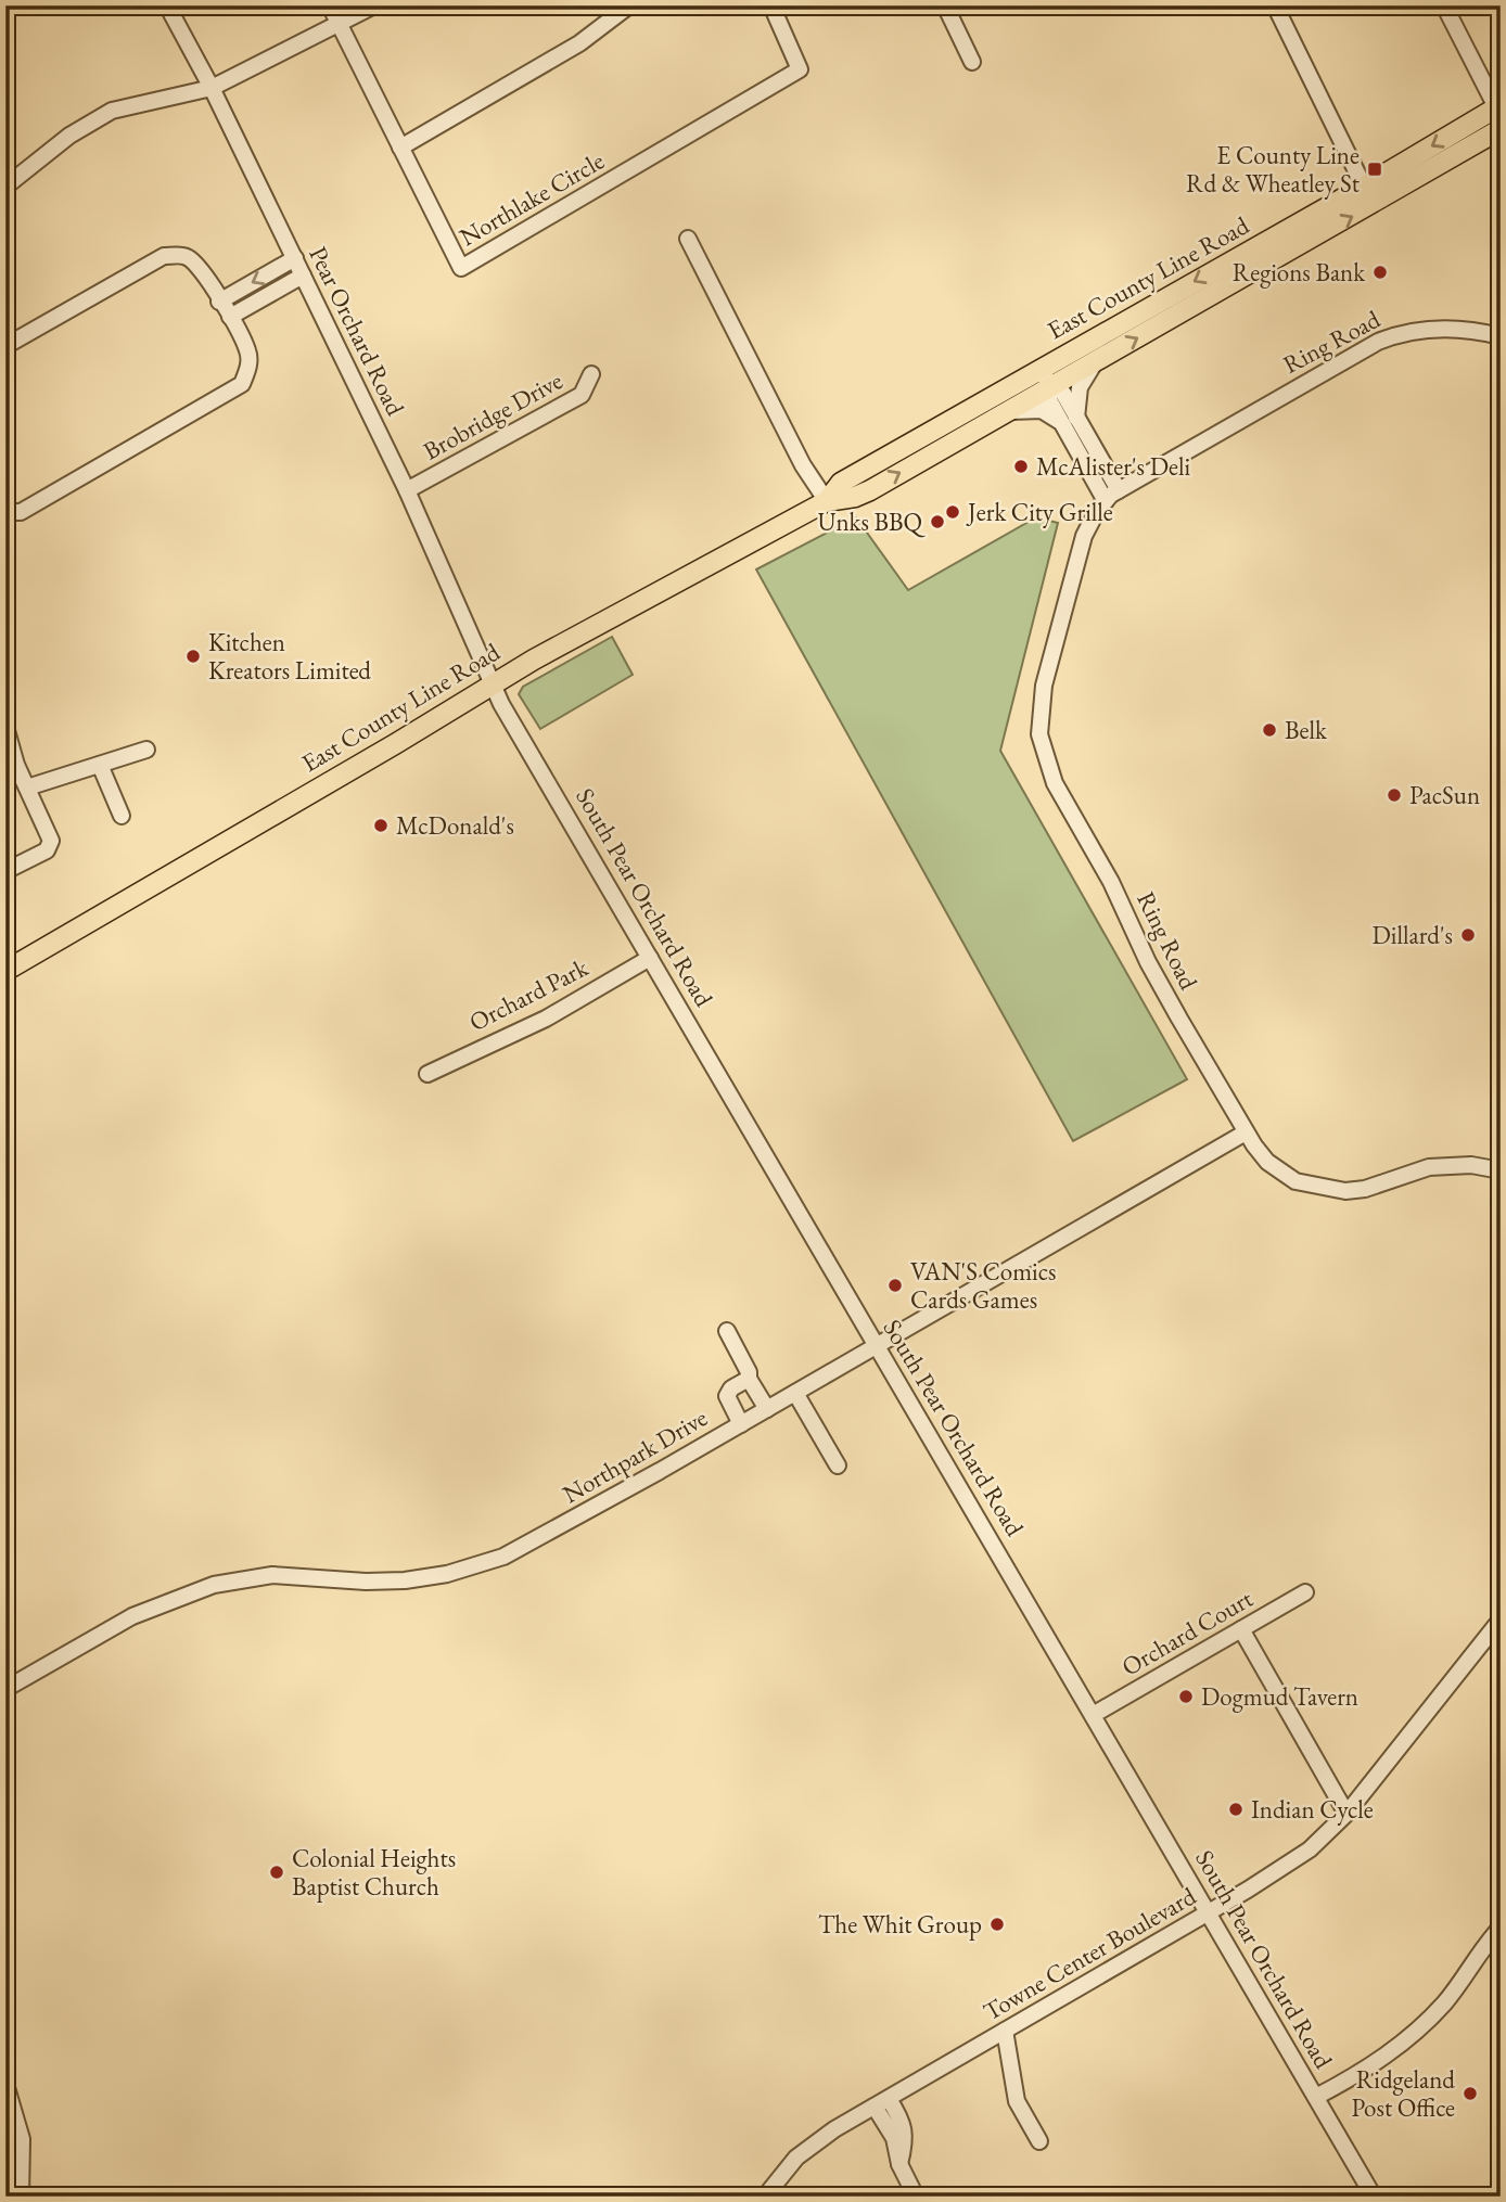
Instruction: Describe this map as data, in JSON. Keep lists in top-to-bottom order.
{
  "streets": {
    "main road": ["East County Line Road"],
    "street": [
      "Northlake Circle",
      "Pear Orchard Road",
      "Ring Road",
      "Brobridge Drive",
      "South Pear Orchard Road",
      "Orchard Park",
      "Northpark Drive",
      "Orchard Court",
      "Towne Center Boulevard"
    ]
  },
  "crossings": [
    ["East County Line Road", "Pear Orchard Road"],
    ["East County Line Road", "South Pear Orchard Road"],
    ["Pear Orchard Road", "Brobridge Drive"],
    ["Pear Orchard Road", "South Pear Orchard Road"],
    ["Ring Road", "Northpark Drive"],
    ["South Pear Orchard Road", "Orchard Park"],
    ["South Pear Orchard Road", "Northpark Drive"],
    ["South Pear Orchard Road", "Orchard Court"],
    ["South Pear Orchard Road", "Towne Center Boulevard"]
  ],
  "places": {
    "transit": ["E County Line Rd & Wheatley St"],
    "other": [
      "Regions Bank",
      "McAlister's Deli",
      "Jerk City Grille",
      "Unks BBQ",
      "Kitchen Kreators Limited",
      "Belk",
      "PacSun",
      "McDonald's",
      "Dillard's",
      "VAN'S Comics Cards Games",
      "Dogmud Tavern",
      "Indian Cycle",
      "Colonial Heights Baptist Church",
      "The Whit Group",
      "Ridgeland Post Office"
    ]
  }
}
